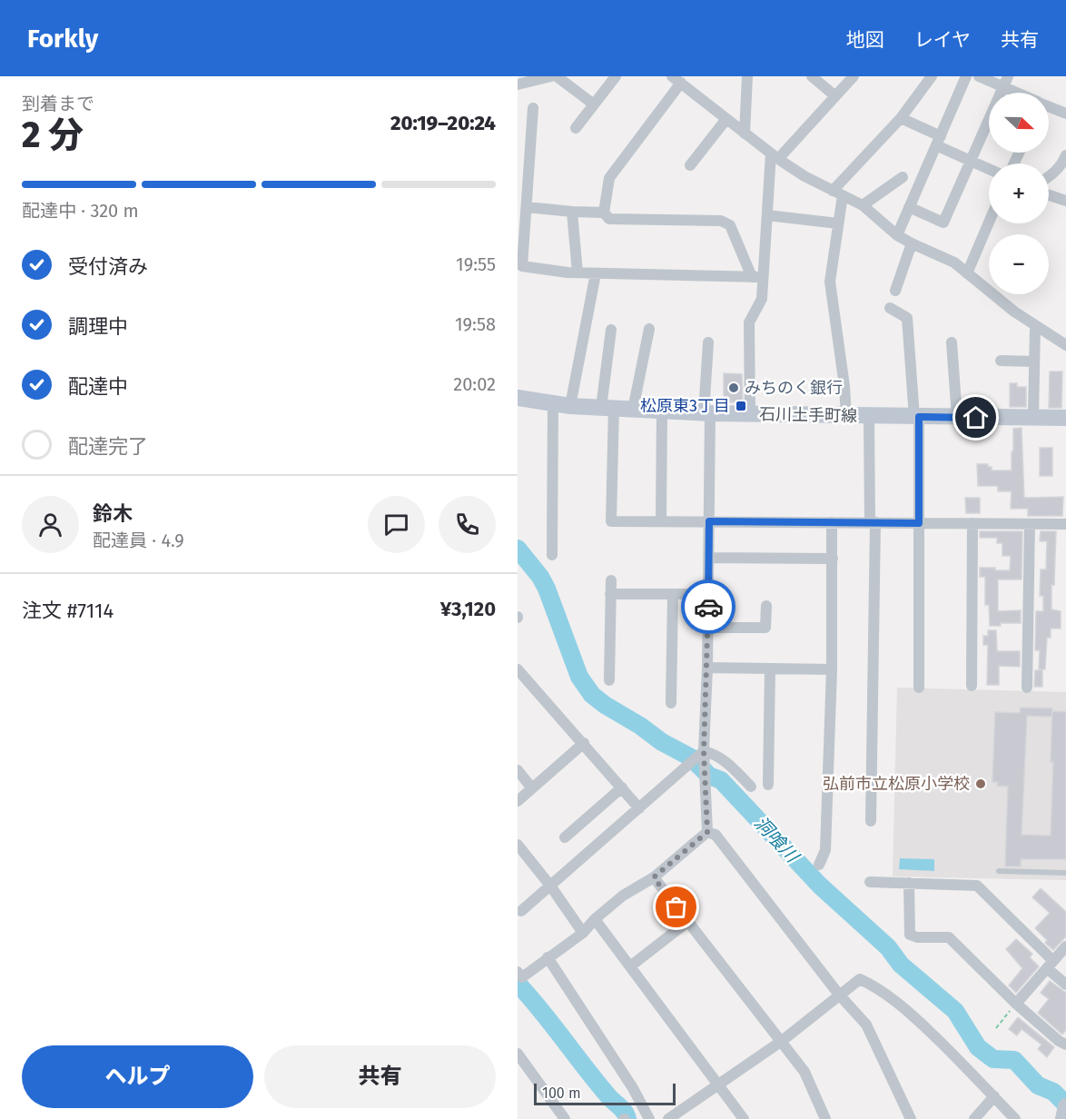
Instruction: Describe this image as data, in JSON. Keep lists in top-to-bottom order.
{
  "streets": {
    "main road": ["石川土手町線"]
  },
  "water": ["洞喰川"],
  "places": {
    "other": ["みちのく銀行", "弘前市立松原小学校"],
    "transit": ["松原東3丁目"]
  },
  "scale_bar": "100 m",
  "north": "right",
  "page": {
    "header": "Forkly",
    "nav": ["地図", "レイヤ", "共有"],
    "heading": ["2 分", "到着まで", "20:19–20:24"],
    "panel": [
      "鈴木",
      "配達員 · 4.9",
      "注文 #7114",
      "¥3,120"
    ],
    "map_buttons": ["+", "−"],
    "bar": "配達中 · 320 m",
    "list": [
      ["受付済み", "19:55"],
      ["調理中", "19:58"],
      ["配達中", "20:02"],
      "配達完了"
    ],
    "buttons": ["ヘルプ", "共有"],
    "scale": "100 m"
  }
}
